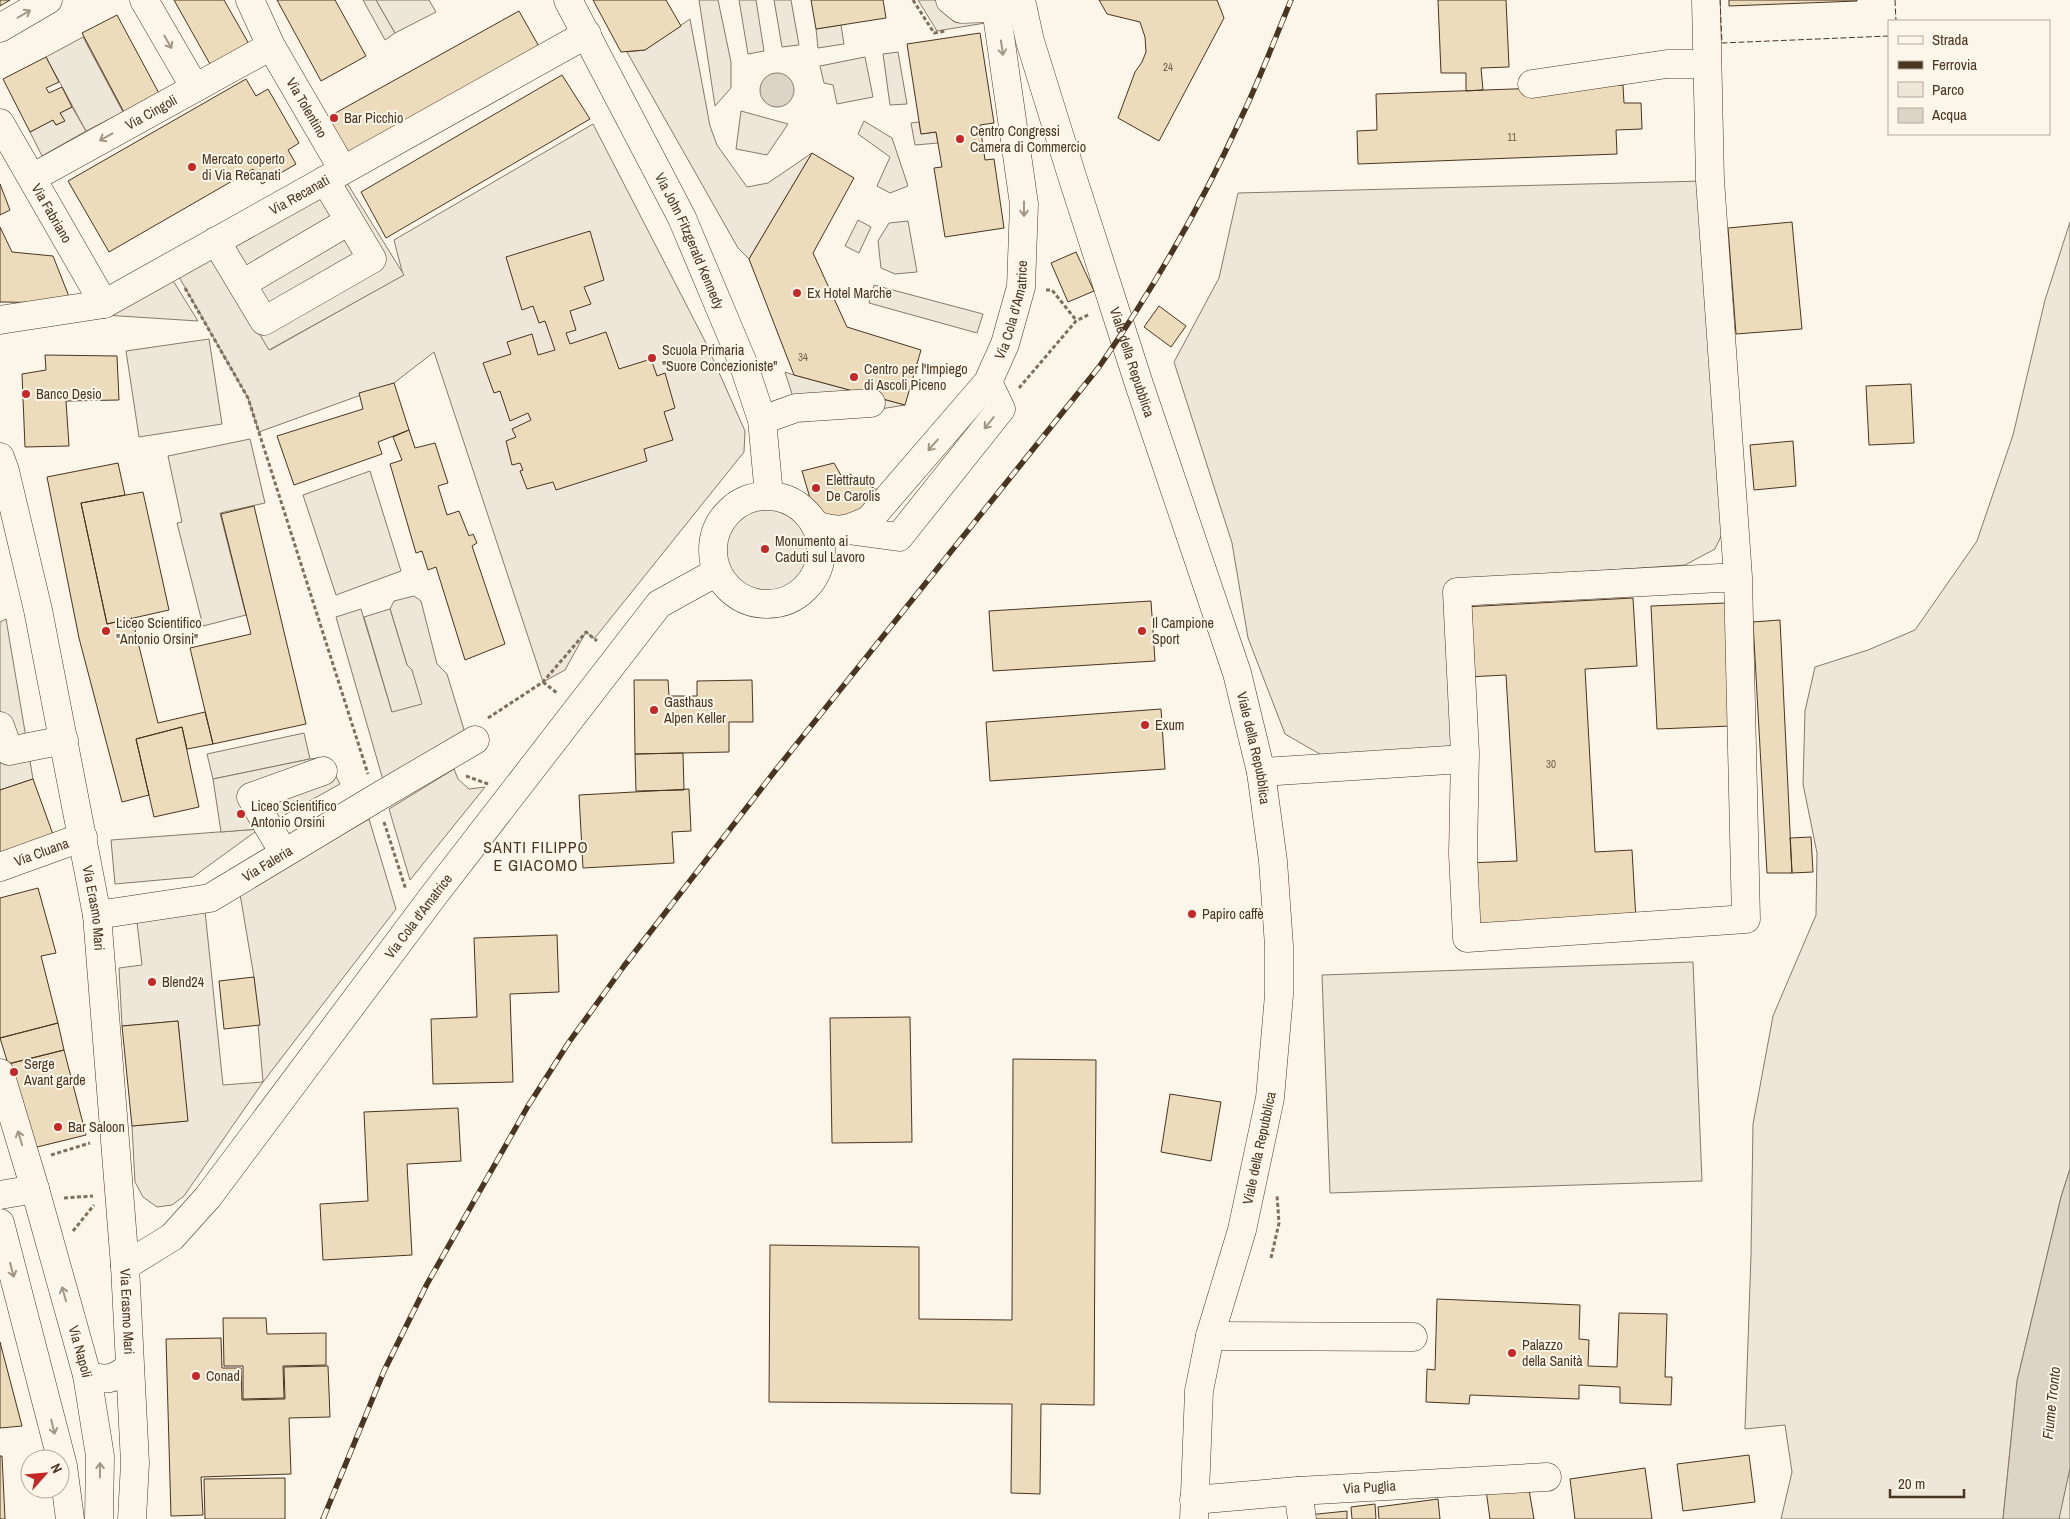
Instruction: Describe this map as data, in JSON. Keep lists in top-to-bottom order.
{
  "streets": {
    "street": [
      "Via Tolentino",
      "Via Cingoli",
      "Via Recanati",
      "Via Fabriano",
      "Via John Fitzgerald Kennedy",
      "Via Cola d'Amatrice",
      "Viale della Repubblica",
      "Via Cluana",
      "Via Faleria",
      "Via Erasmo Mari",
      "Via Napoli",
      "Via Puglia"
    ]
  },
  "crossings": [
    ["Via Tolentino", "Via Cingoli"],
    ["Via Tolentino", "Via Recanati"],
    ["Via Cingoli", "Via Fabriano"],
    ["Via Recanati", "Via Fabriano"],
    ["Via Recanati", "Via John Fitzgerald Kennedy"],
    ["Via John Fitzgerald Kennedy", "Via Cola d'Amatrice"],
    ["Via Cola d'Amatrice", "Via Erasmo Mari"],
    ["Viale della Repubblica", "Via Puglia"],
    ["Via Cluana", "Via Erasmo Mari"],
    ["Via Faleria", "Via Erasmo Mari"],
    ["Via Erasmo Mari", "Via Napoli"]
  ],
  "one_way": ["Via Cola d'Amatrice"],
  "districts": ["SANTI FILIPPO E GIACOMO"],
  "water": ["Fiume Tronto"],
  "places": [
    "Bar Picchio",
    "Centro Congressi Camera di Commercio",
    "Mercato coperto di Via Recanati",
    "Ex Hotel Marche",
    "Scuola Primaria \"Suore Concezioniste\"",
    "Centro per l'Impiego di Ascoli Piceno",
    "Banco Desio",
    "Elettrauto De Carolis",
    "Monumento ai Caduti sul Lavoro",
    "Liceo Scientifico \"Antonio Orsini\"",
    "Il Campione Sport",
    "Gasthaus Alpen Keller",
    "Exum",
    "Liceo Scientifico Antonio Orsini",
    "Papiro caffè",
    "Blend24",
    "Serge Avant garde",
    "Bar Saloon",
    "Palazzo della Sanità",
    "Conad"
  ],
  "house_numbers": [
    "24",
    "11",
    "34",
    "30"
  ],
  "legend": [
    "Strada",
    "Ferrovia",
    "Parco",
    "Acqua"
  ],
  "scale_bar": "20 m",
  "north": "top right"
}
